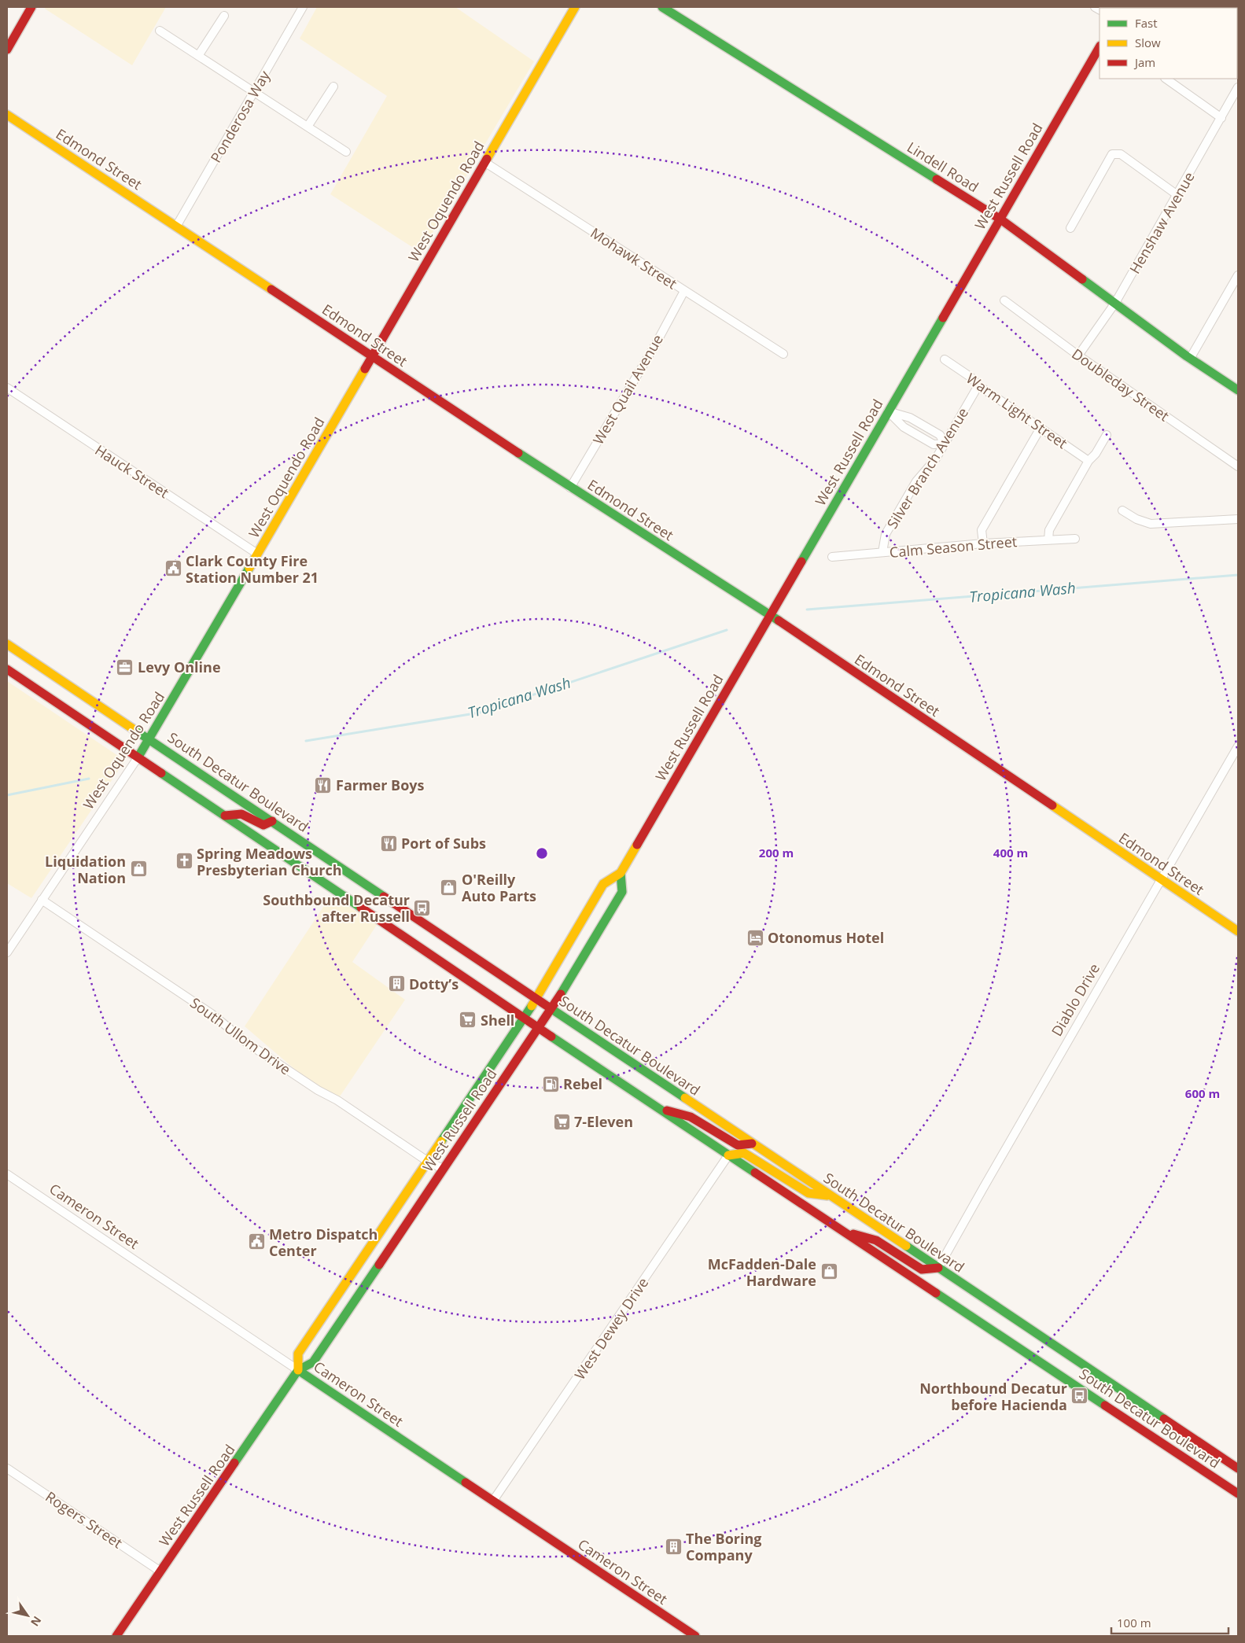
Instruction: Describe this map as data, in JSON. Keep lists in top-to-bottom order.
{
  "streets": {
    "main road": [
      "Edmond Street",
      "Lindell Road",
      "West Russell Road",
      "West Oquendo Road",
      "South Decatur Boulevard",
      "Cameron Street"
    ],
    "street": [
      "Ponderosa Way",
      "Henshaw Avenue",
      "Mohawk Street",
      "Doubleday Street",
      "West Quail Avenue",
      "Warm Light Street",
      "Silver Branch Avenue",
      "Hauck Street",
      "Calm Season Street",
      "Diablo Drive",
      "South Ullom Drive",
      "West Dewey Drive",
      "Rogers Street"
    ]
  },
  "crossings": [
    ["Ponderosa Way", "Edmond Street"],
    ["Edmond Street", "West Russell Road"],
    ["Edmond Street", "West Oquendo Road"],
    ["Edmond Street", "West Quail Avenue"],
    ["Edmond Street", "Diablo Drive"],
    ["Lindell Road", "West Russell Road"],
    ["Lindell Road", "Henshaw Avenue"],
    ["West Russell Road", "South Decatur Boulevard"],
    ["West Russell Road", "South Ullom Drive"],
    ["West Russell Road", "Cameron Street"],
    ["West Russell Road", "Rogers Street"],
    ["West Oquendo Road", "Mohawk Street"],
    ["West Oquendo Road", "Hauck Street"],
    ["West Oquendo Road", "South Decatur Boulevard"],
    ["West Oquendo Road", "South Ullom Drive"],
    ["Henshaw Avenue", "Doubleday Street"],
    ["Mohawk Street", "West Quail Avenue"],
    ["Warm Light Street", "Silver Branch Avenue"],
    ["Silver Branch Avenue", "Calm Season Street"],
    ["South Decatur Boulevard", "Diablo Drive"],
    ["South Decatur Boulevard", "West Dewey Drive"],
    ["Cameron Street", "West Dewey Drive"]
  ],
  "water": ["Tropicana Wash"],
  "places": {
    "public building": ["Clark County Fire Station Number 21", "Metro Dispatch Center"],
    "office": ["Levy Online"],
    "restaurant": ["Farmer Boys", "Port of Subs"],
    "church": ["Spring Meadows Presbyterian Church"],
    "shop": ["Liquidation Nation", "O'Reilly Auto Parts", "McFadden-Dale Hardware"],
    "bus stop": ["Southbound Decatur after Russell", "Northbound Decatur before Hacienda"],
    "hotel": ["Otonomus Hotel"],
    "building": ["Dotty’s", "The Boring Company"],
    "supermarket": ["Shell", "7-Eleven"],
    "fuel station": ["Rebel"]
  },
  "legend": ["Fast", "Slow", "Jam"],
  "scale_bar": "100 m",
  "north": "bottom right",
  "rings": ["200 m", "400 m", "600 m"]
}
